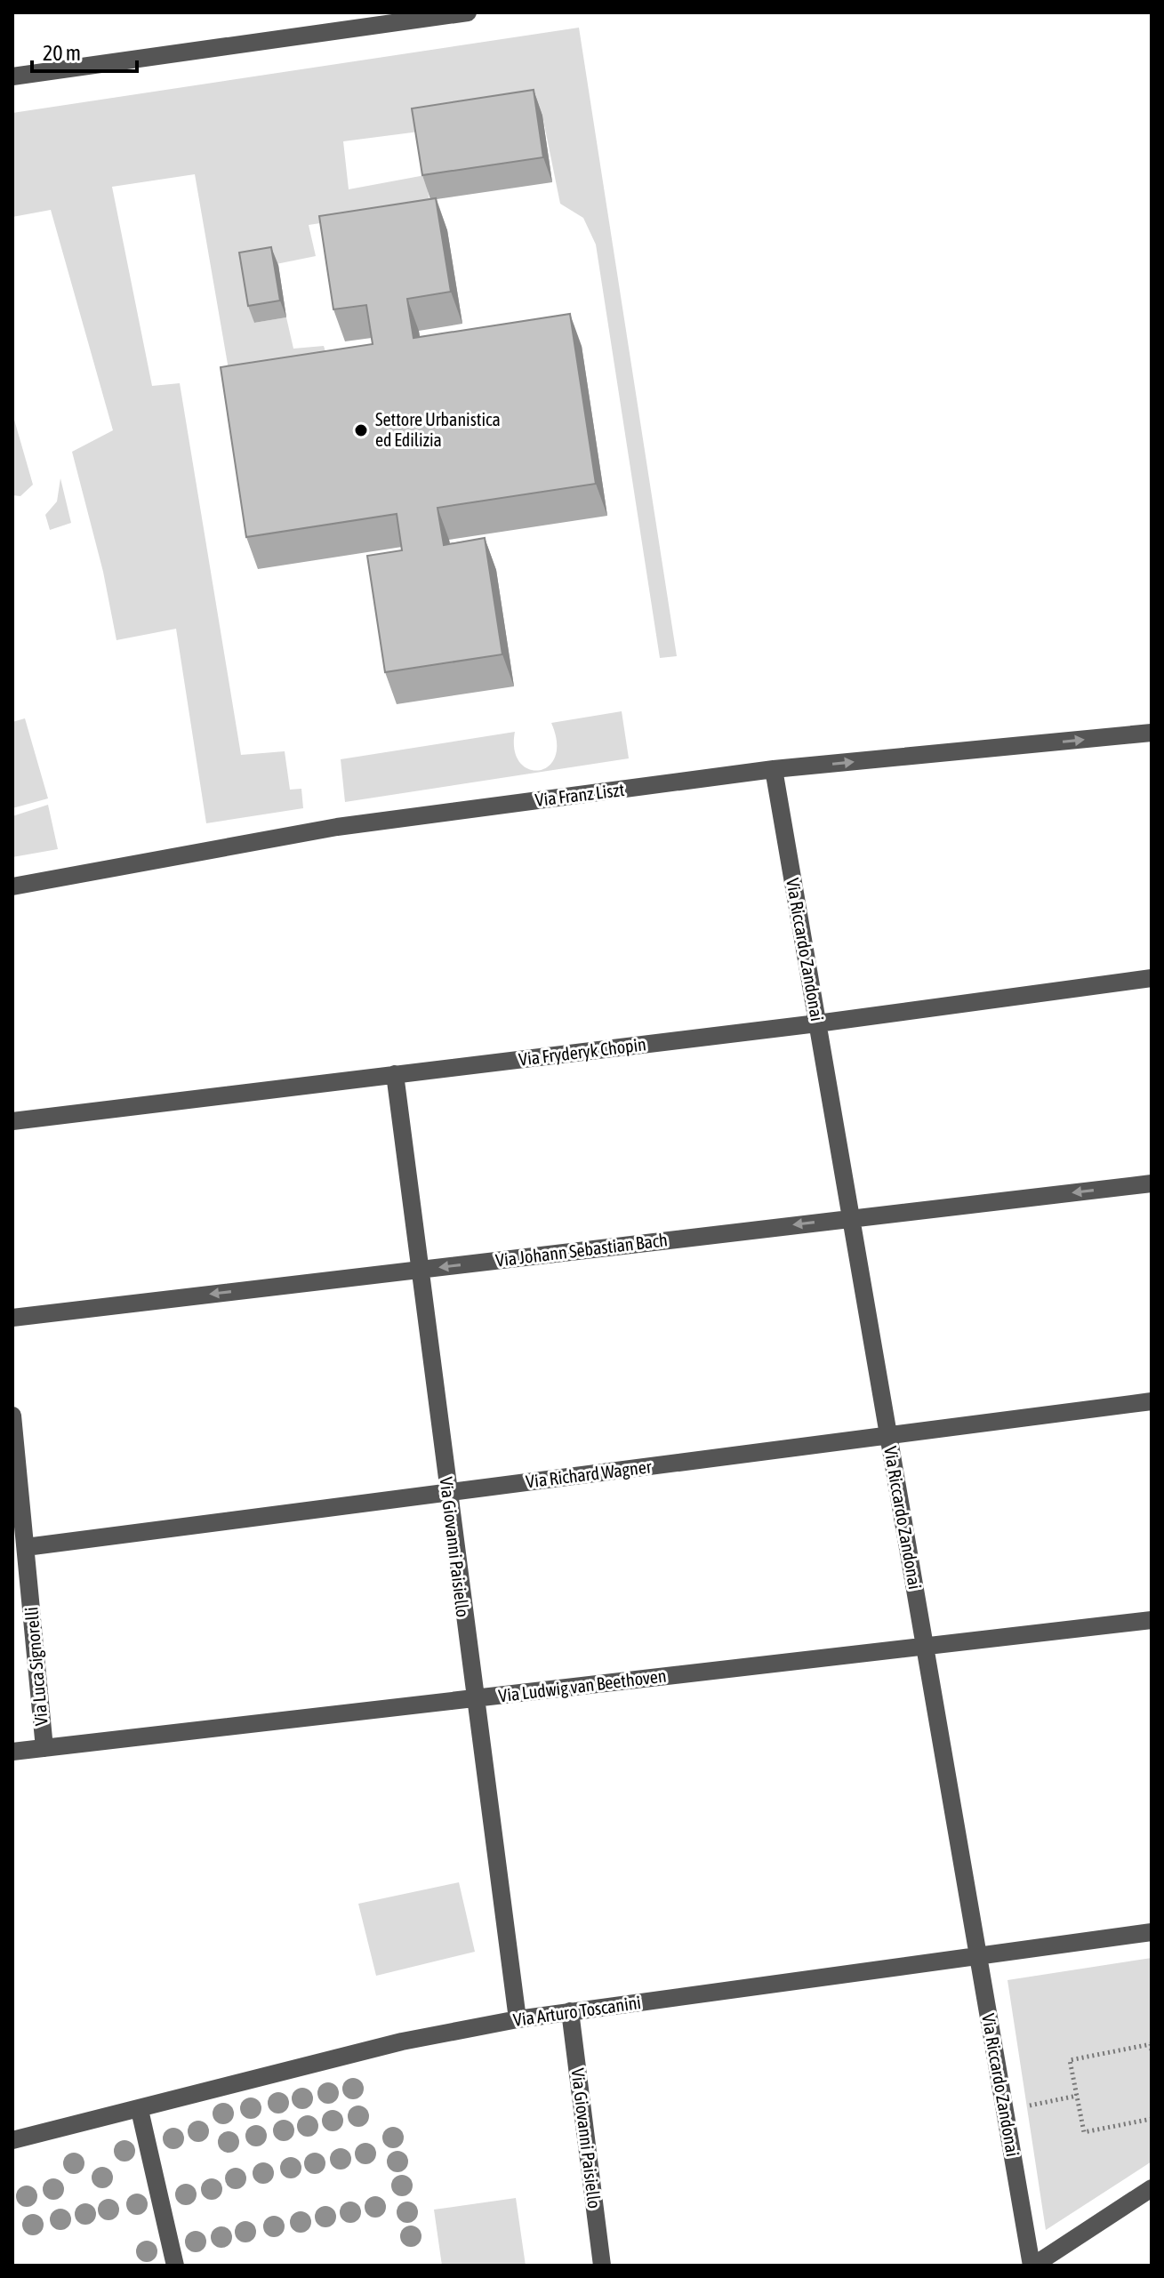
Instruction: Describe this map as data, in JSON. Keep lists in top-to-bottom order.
{
  "streets": {
    "street": [
      "Via Franz Liszt",
      "Via Riccardo Zandonai",
      "Via Fryderyk Chopin",
      "Via Johann Sebastian Bach",
      "Via Richard Wagner",
      "Via Giovanni Paisiello",
      "Via Luca Signorelli",
      "Via Ludwig van Beethoven",
      "Via Arturo Toscanini"
    ]
  },
  "crossings": [
    ["Via Franz Liszt", "Via Riccardo Zandonai"],
    ["Via Riccardo Zandonai", "Via Fryderyk Chopin"],
    ["Via Riccardo Zandonai", "Via Johann Sebastian Bach"],
    ["Via Riccardo Zandonai", "Via Richard Wagner"],
    ["Via Riccardo Zandonai", "Via Ludwig van Beethoven"],
    ["Via Riccardo Zandonai", "Via Arturo Toscanini"],
    ["Via Fryderyk Chopin", "Via Giovanni Paisiello"],
    ["Via Johann Sebastian Bach", "Via Giovanni Paisiello"],
    ["Via Richard Wagner", "Via Giovanni Paisiello"],
    ["Via Richard Wagner", "Via Luca Signorelli"],
    ["Via Giovanni Paisiello", "Via Ludwig van Beethoven"],
    ["Via Giovanni Paisiello", "Via Arturo Toscanini"],
    ["Via Luca Signorelli", "Via Ludwig van Beethoven"]
  ],
  "one_way": ["Via Johann Sebastian Bach"],
  "places": ["Settore Urbanistica ed Edilizia"],
  "scale_bar": "20 m"
}
